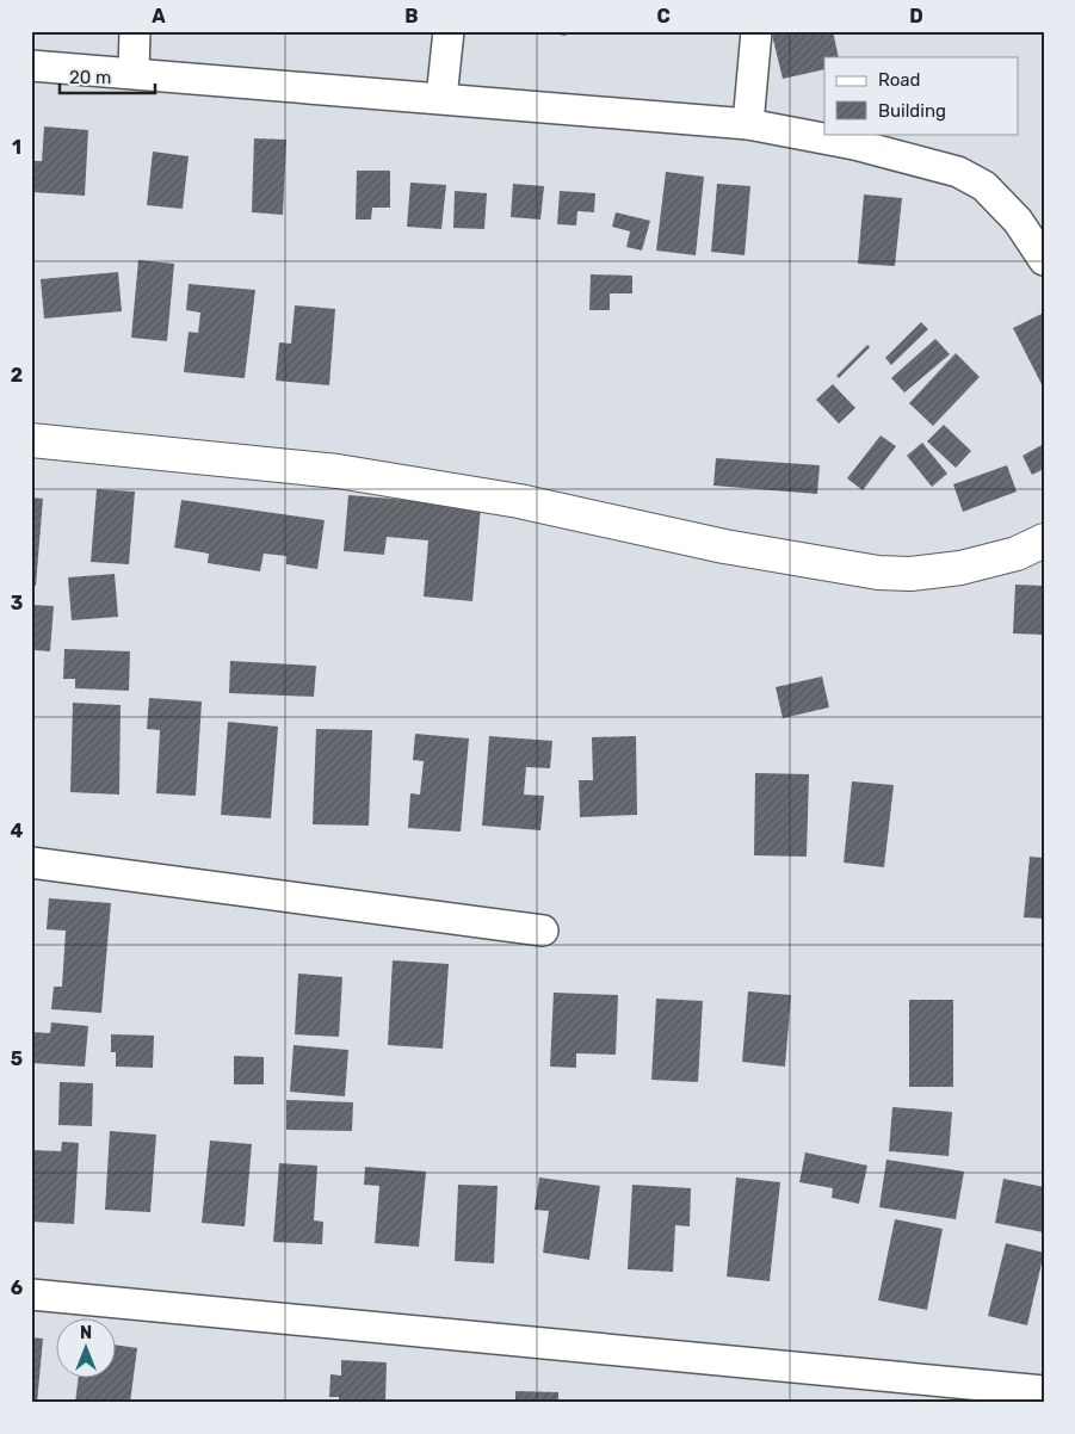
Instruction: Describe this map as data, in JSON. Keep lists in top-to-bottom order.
{
  "legend": ["Road", "Building"],
  "scale_bar": "20 m",
  "north": "top",
  "grid": {
    "columns": [
      "A",
      "B",
      "C",
      "D"
    ],
    "rows": [
      "1",
      "2",
      "3",
      "4",
      "5",
      "6"
    ]
  }
}
